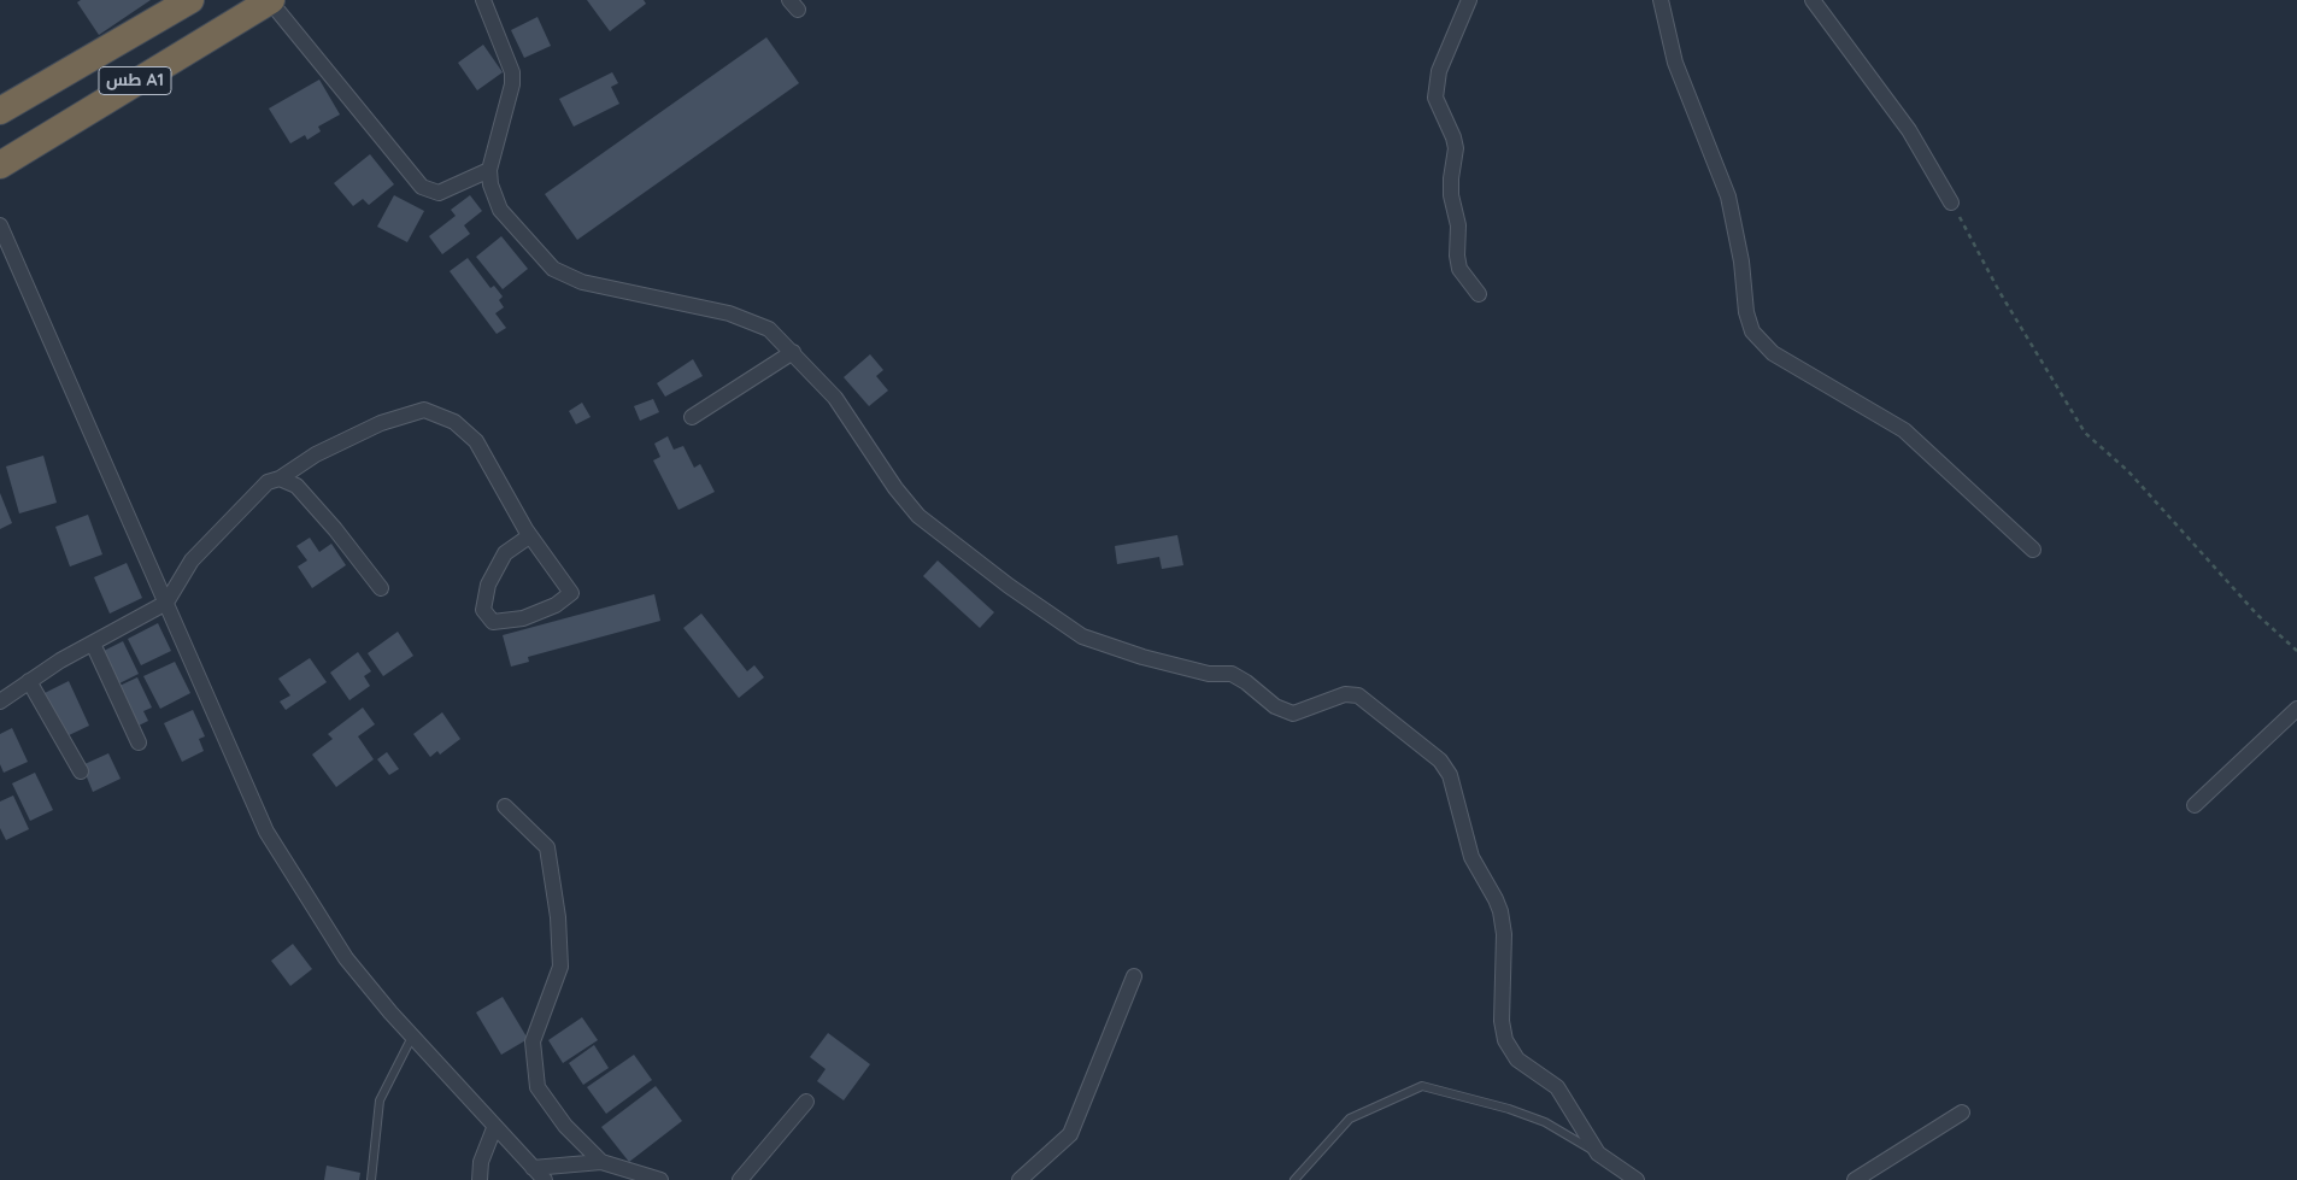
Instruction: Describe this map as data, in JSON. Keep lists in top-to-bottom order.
{
  "streets": {
    "highway": ["طس A1"]
  }
}
